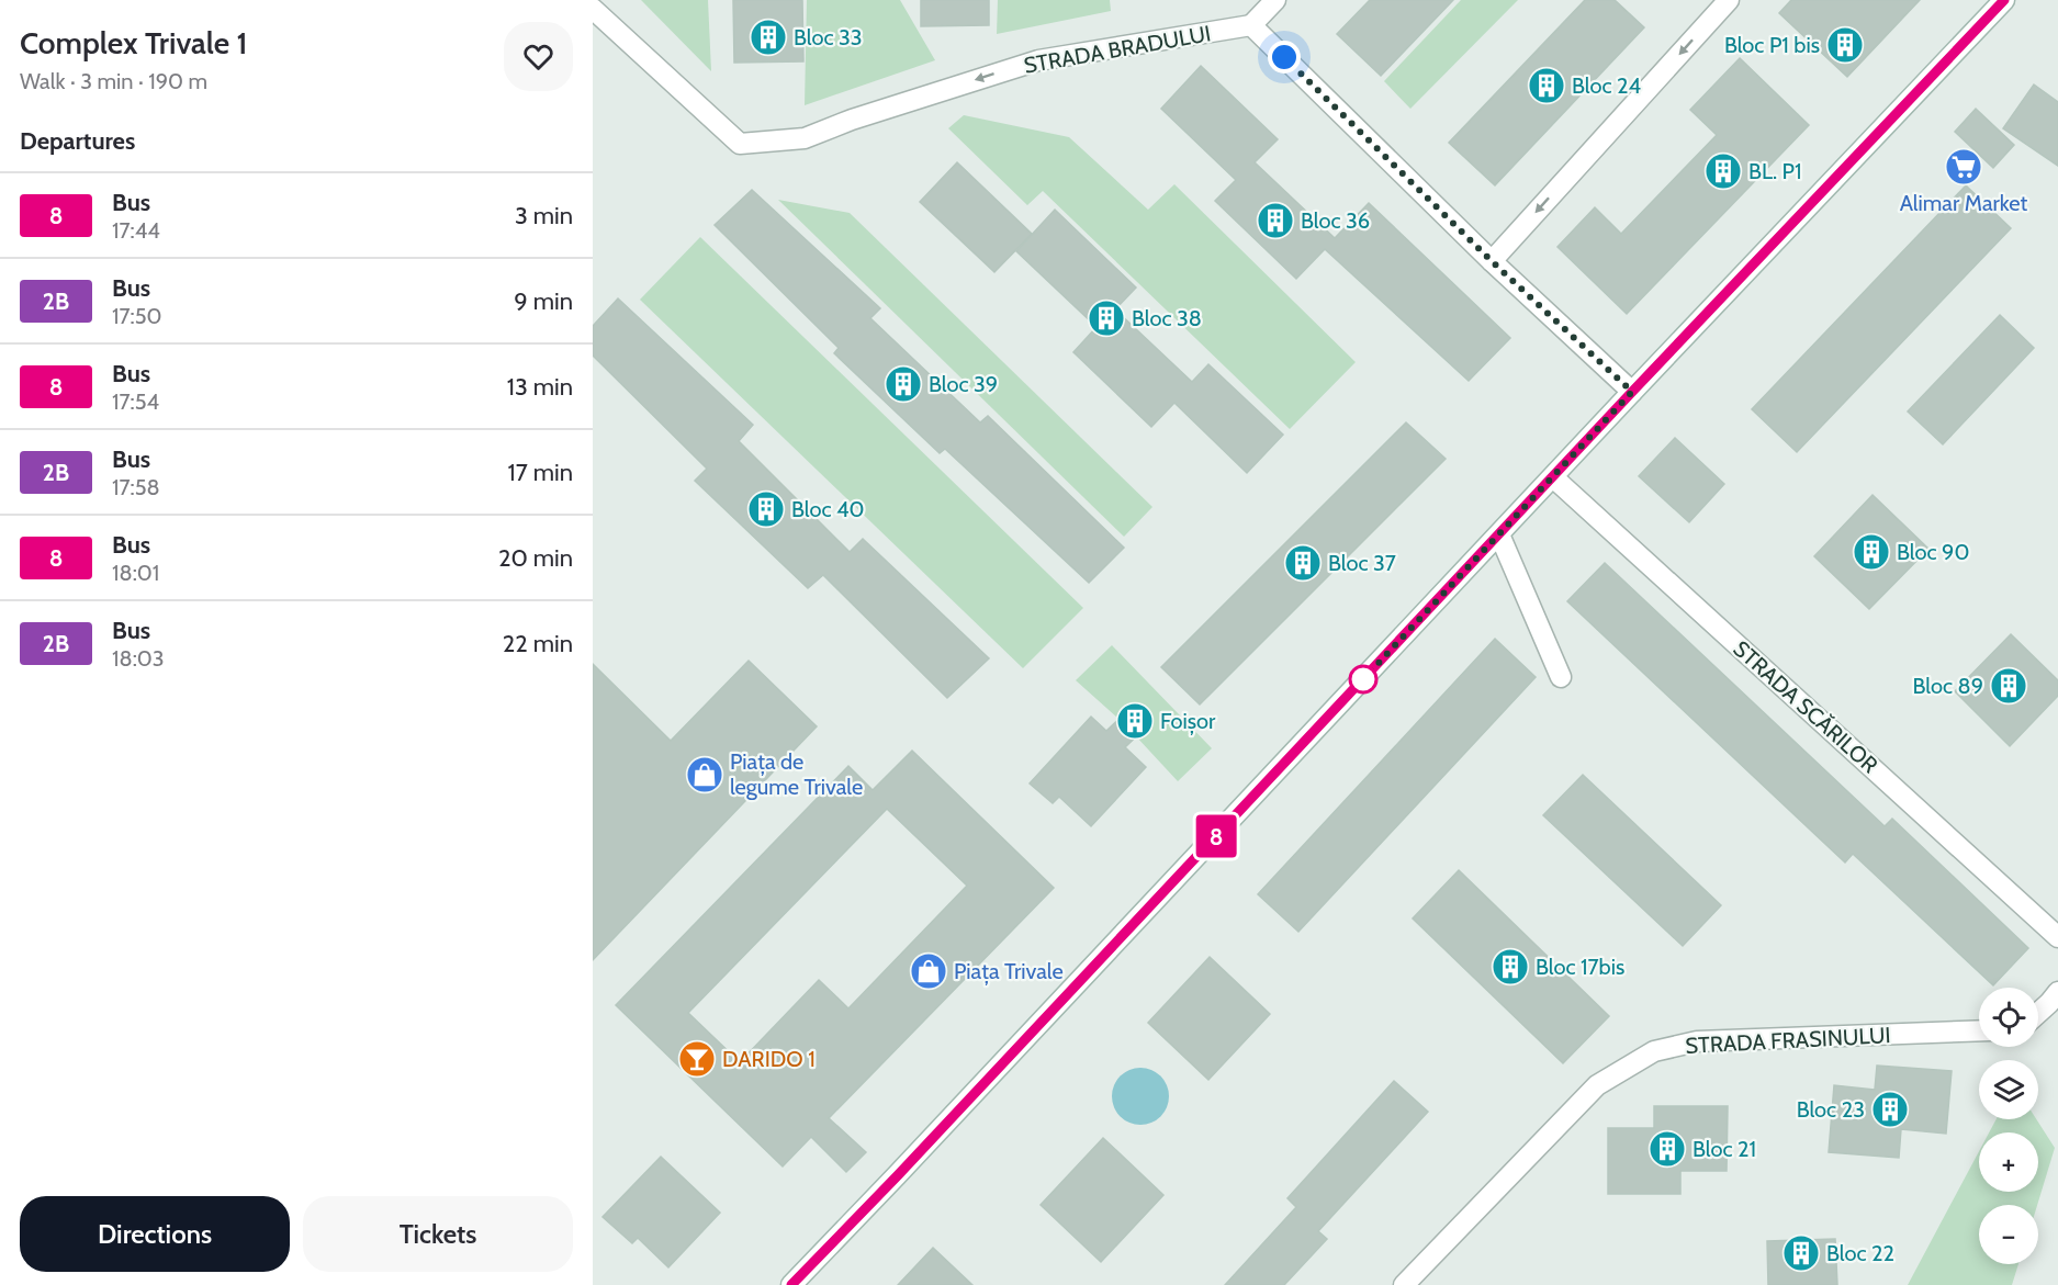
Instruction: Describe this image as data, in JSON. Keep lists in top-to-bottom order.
{
  "streets": {
    "street": ["STRADA BRADULUI", "STRADA SCĂRILOR", "STRADA FRASINULUI"]
  },
  "one_way": ["STRADA BRADULUI"],
  "places": {
    "building": [
      "Bloc 33",
      "Bloc P1 bis",
      "Bloc 24",
      "BL. P1",
      "Bloc 36",
      "Bloc 38",
      "Bloc 39",
      "Bloc 40",
      "Bloc 90",
      "Bloc 37",
      "Bloc 89",
      "Foișor",
      "Bloc 17bis",
      "Bloc 23",
      "Bloc 21",
      "Bloc 22"
    ],
    "supermarket": ["Alimar Market"],
    "shop": ["Piața de legume Trivale", "Piața Trivale"],
    "bar": ["DARIDO 1"]
  },
  "lines": ["bus line 8"],
  "page": {
    "heading": [
      ["Complex Trivale 1", "Walk · 3 min · 190 m"],
      "Departures"
    ],
    "on_map": "8",
    "list": [
      {
        "mark": "8",
        "name": "Bus",
        "note": "17:44",
        "value": "3 min"
      },
      {
        "mark": "2B",
        "name": "Bus",
        "note": "17:50",
        "value": "9 min"
      },
      {
        "mark": "8",
        "name": "Bus",
        "note": "17:54",
        "value": "13 min"
      },
      {
        "mark": "2B",
        "name": "Bus",
        "note": "17:58",
        "value": "17 min"
      },
      {
        "mark": "8",
        "name": "Bus",
        "note": "18:01",
        "value": "20 min"
      },
      {
        "mark": "2B",
        "name": "Bus",
        "note": "18:03",
        "value": "22 min"
      }
    ],
    "map_buttons": ["+", "−"],
    "buttons": ["Directions", "Tickets"]
  }
}
